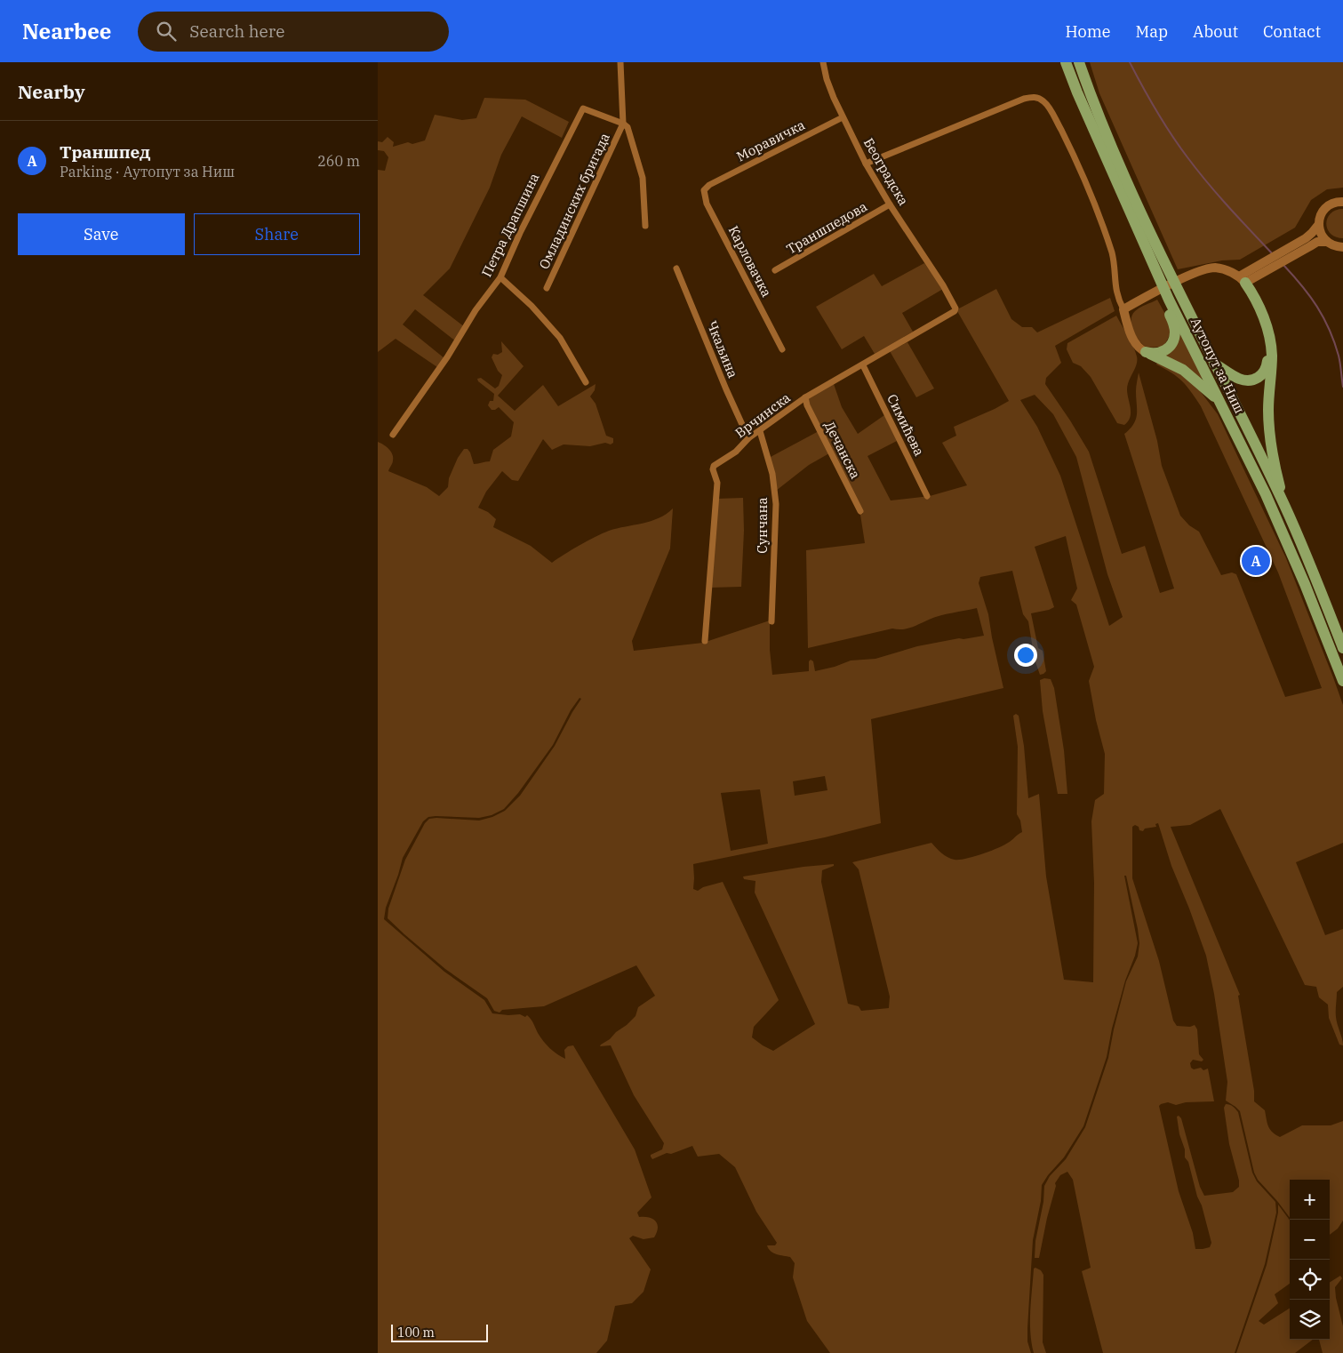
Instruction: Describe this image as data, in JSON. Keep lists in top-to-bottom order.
{
  "streets": {
    "highway": ["Аутопут за Ниш"],
    "street": [
      "Моравичка",
      "Београдска",
      "Омладинских бригада",
      "Петра Драпшина",
      "Траншпедова",
      "Карловачка",
      "Чкаљина",
      "Врчинска",
      "Симићева",
      "Дечанска",
      "Сунчана"
    ]
  },
  "crossings": [
    ["Моравичка", "Београдска"],
    ["Моравичка", "Карловачка"],
    ["Београдска", "Траншпедова"],
    ["Београдска", "Врчинска"],
    ["Омладинских бригада", "Петра Драпшина"],
    ["Чкаљина", "Врчинска"],
    ["Врчинска", "Симићева"],
    ["Врчинска", "Дечанска"],
    ["Врчинска", "Сунчана"]
  ],
  "scale_bar": "100 m",
  "page": {
    "header": "Nearbee",
    "search": "Search here",
    "nav": [
      "Home",
      "Map",
      "About",
      "Contact"
    ],
    "heading": "Nearby",
    "list": [
      {
        "mark": "A",
        "name": "Траншпед",
        "note": "Parking · Аутопут за Ниш",
        "value": "260 m"
      }
    ],
    "buttons": ["Save", "Share"],
    "pins": "A",
    "map_buttons": ["+", "−"],
    "scale": "100 m"
  }
}
